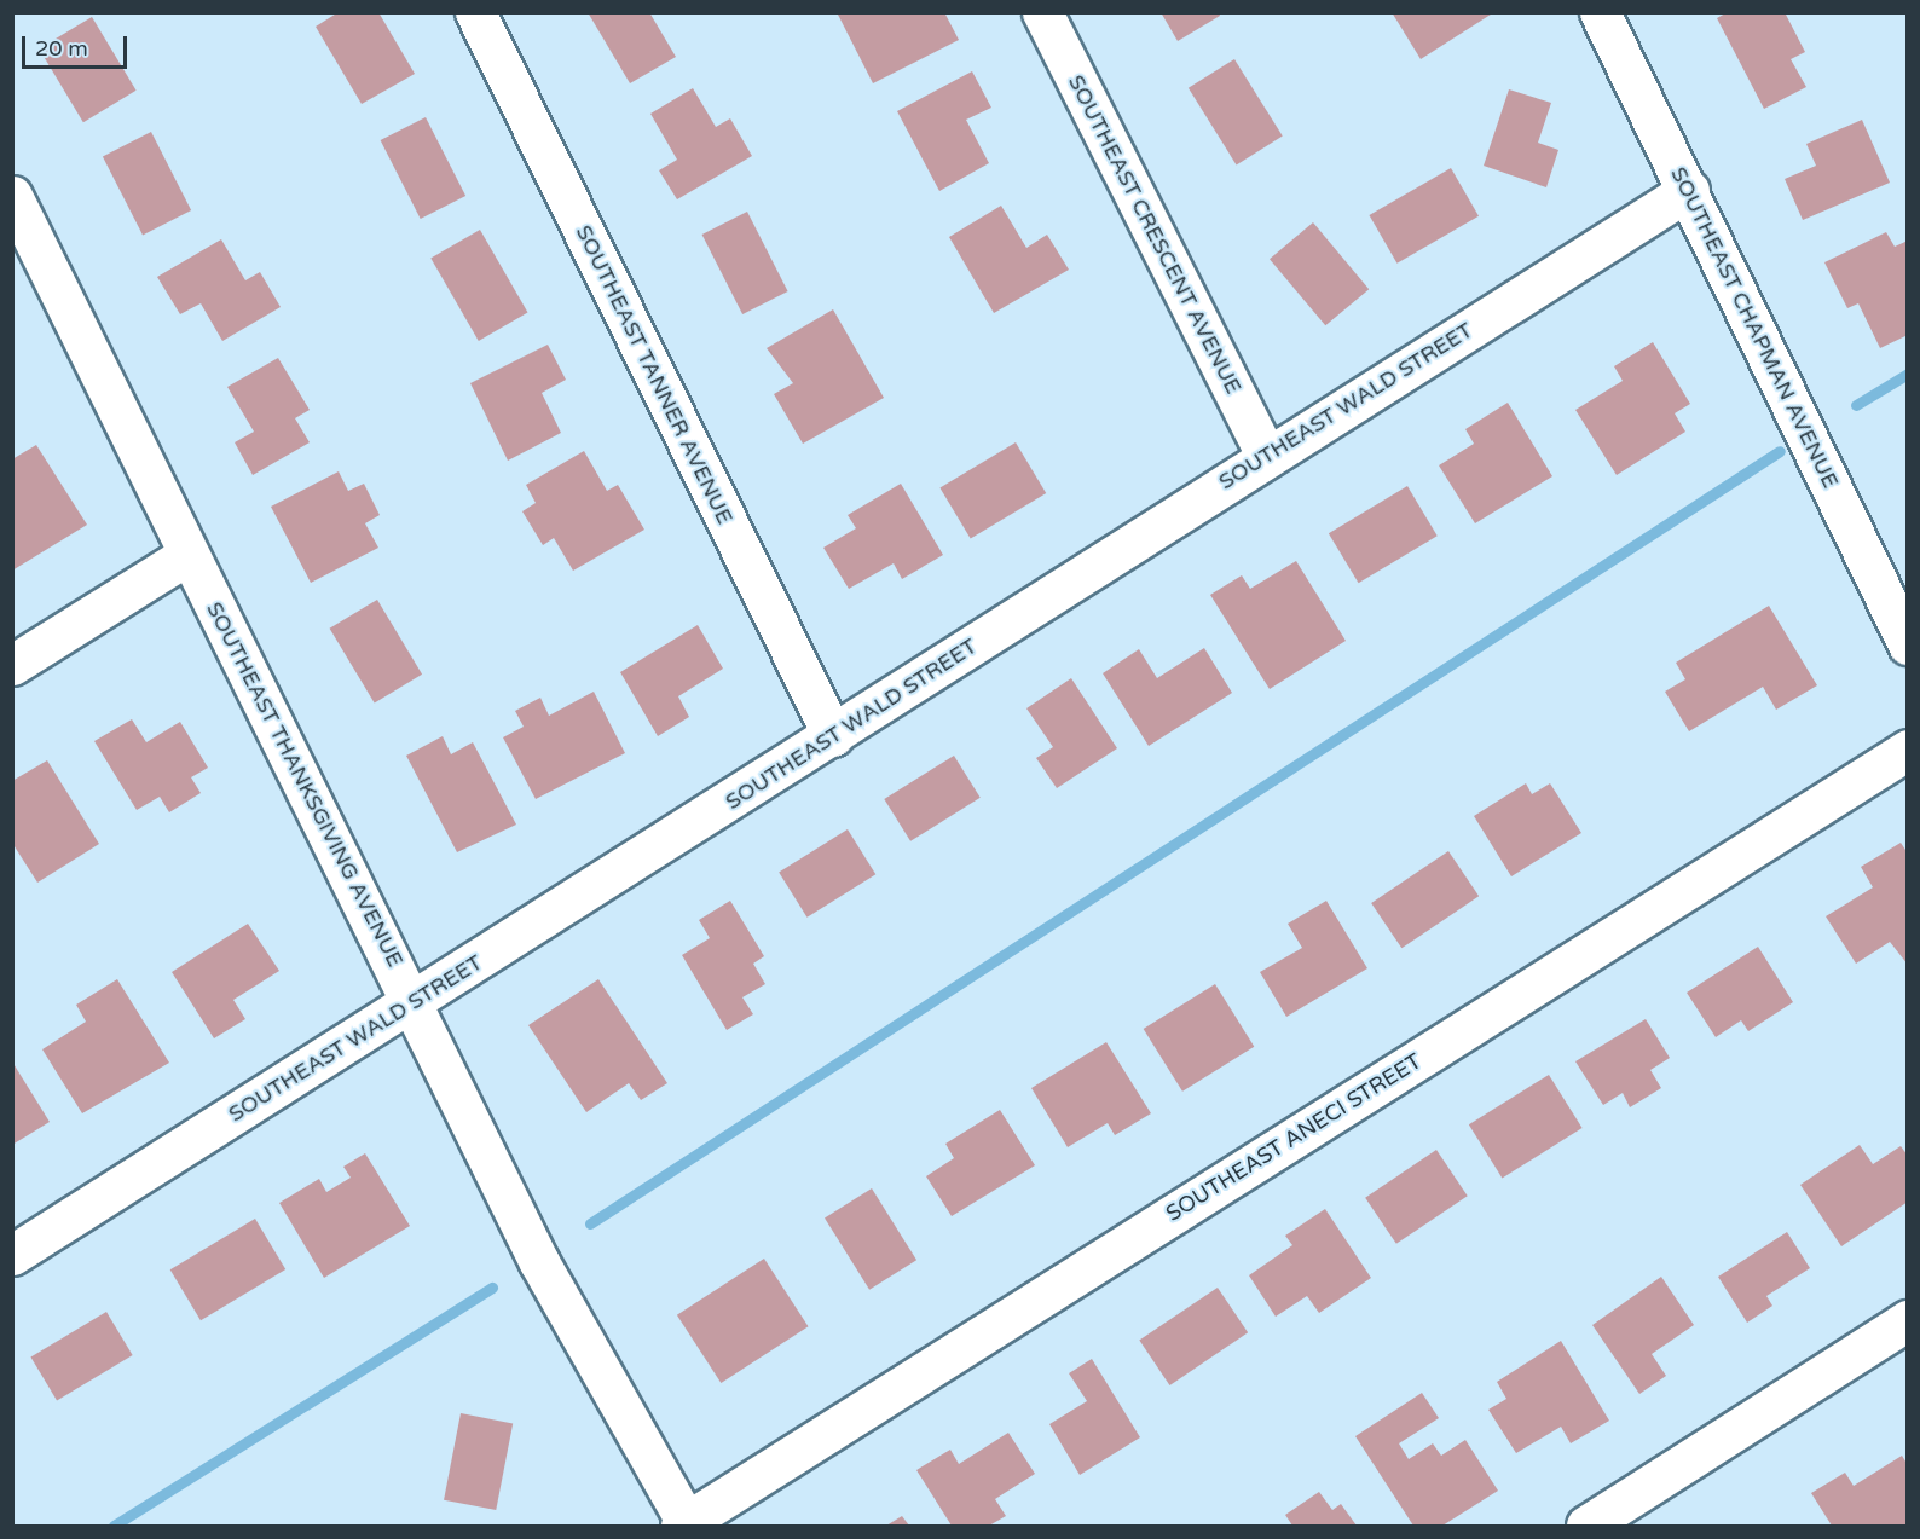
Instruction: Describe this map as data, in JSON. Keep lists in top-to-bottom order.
{
  "streets": {
    "street": [
      "SOUTHEAST CRESCENT AVENUE",
      "SOUTHEAST CHAPMAN AVENUE",
      "SOUTHEAST TANNER AVENUE",
      "SOUTHEAST WALD STREET",
      "SOUTHEAST THANKSGIVING AVENUE",
      "SOUTHEAST ANECI STREET"
    ]
  },
  "crossings": [
    ["SOUTHEAST CRESCENT AVENUE", "SOUTHEAST WALD STREET"],
    ["SOUTHEAST CHAPMAN AVENUE", "SOUTHEAST WALD STREET"],
    ["SOUTHEAST TANNER AVENUE", "SOUTHEAST WALD STREET"],
    ["SOUTHEAST WALD STREET", "SOUTHEAST THANKSGIVING AVENUE"],
    ["SOUTHEAST THANKSGIVING AVENUE", "SOUTHEAST ANECI STREET"]
  ],
  "scale_bar": "20 m"
}
